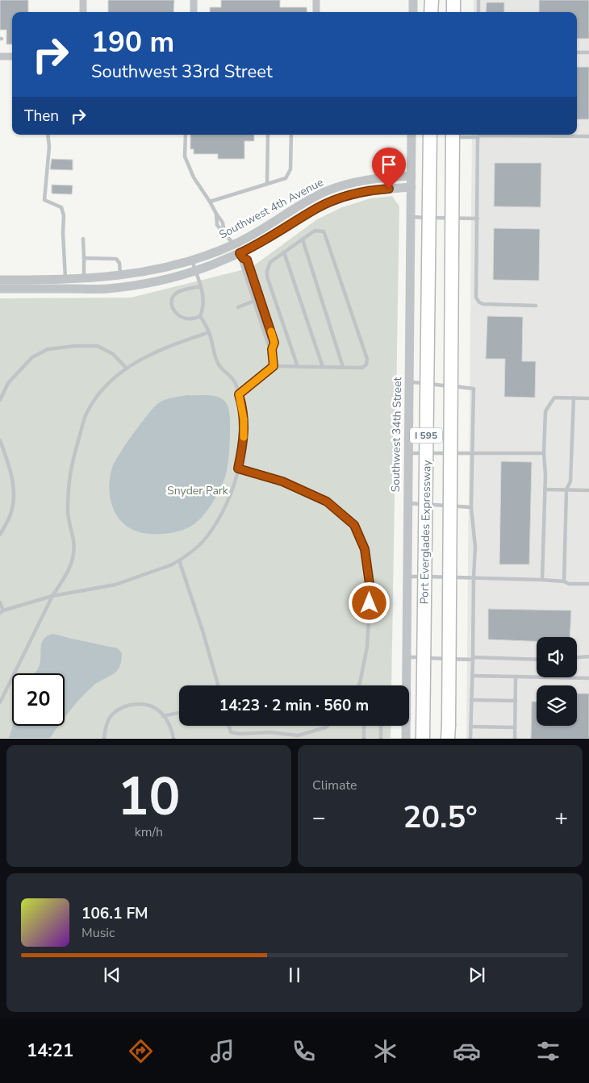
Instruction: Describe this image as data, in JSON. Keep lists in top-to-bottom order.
{
  "streets": {
    "highway": ["I 595", "Port Everglades Expressway"],
    "street": ["Southwest 4th Avenue", "Southwest 34th Street"]
  },
  "crossings": [
    ["Southwest 4th Avenue", "Southwest 34th Street"]
  ],
  "parks": ["Snyder Park"],
  "page": {
    "turn": ["190 m", "Southwest 33rd Street"],
    "then": "Then",
    "limit": "20",
    "trip": "14:23 · 2 min · 560 m",
    "tile": [
      ["10", "km/h"],
      "Climate"
    ],
    "heat": ["−", "20.5°", "+"],
    "song": ["106.1 FM", "Music"],
    "tabs": "14:21"
  }
}
